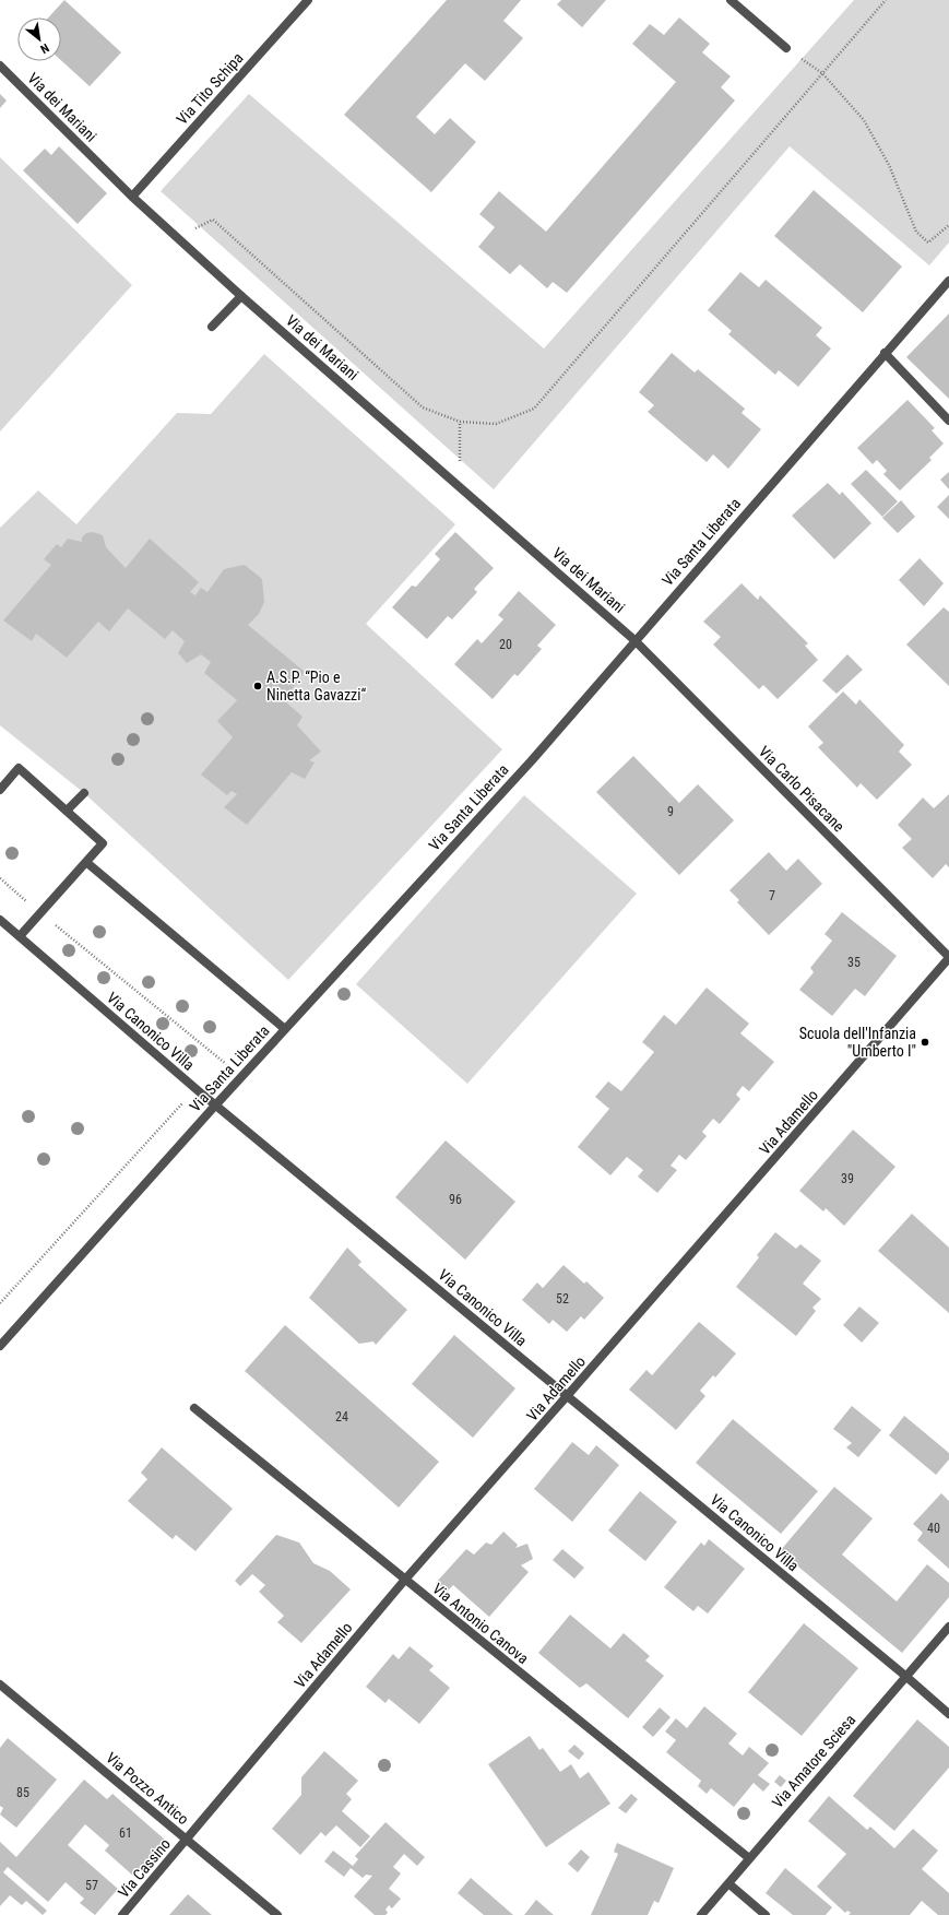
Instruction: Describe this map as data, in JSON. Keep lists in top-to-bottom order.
{
  "streets": {
    "street": [
      "Via Tito Schipa",
      "Via dei Mariani",
      "Via Santa Liberata",
      "Via Carlo Pisacane",
      "Via Canonico Villa",
      "Via Adamello",
      "Via Antonio Canova",
      "Via Amatore Sciesa",
      "Via Pozzo Antico",
      "Via Cassino"
    ]
  },
  "crossings": [
    ["Via Tito Schipa", "Via dei Mariani"],
    ["Via dei Mariani", "Via Santa Liberata"],
    ["Via dei Mariani", "Via Carlo Pisacane"],
    ["Via Santa Liberata", "Via Carlo Pisacane"],
    ["Via Santa Liberata", "Via Canonico Villa"],
    ["Via Carlo Pisacane", "Via Adamello"],
    ["Via Canonico Villa", "Via Adamello"],
    ["Via Canonico Villa", "Via Amatore Sciesa"],
    ["Via Adamello", "Via Antonio Canova"],
    ["Via Adamello", "Via Pozzo Antico"],
    ["Via Adamello", "Via Cassino"],
    ["Via Antonio Canova", "Via Amatore Sciesa"],
    ["Via Pozzo Antico", "Via Cassino"]
  ],
  "places": ["A.S.P. “Pio e Ninetta Gavazzi“", "Scuola dell'Infanzia \"Umberto I\""],
  "house_numbers": [
    "20",
    "9",
    "7",
    "35",
    "39",
    "96",
    "52",
    "24",
    "40",
    "85",
    "61",
    "57"
  ],
  "north": "bottom right"
}
